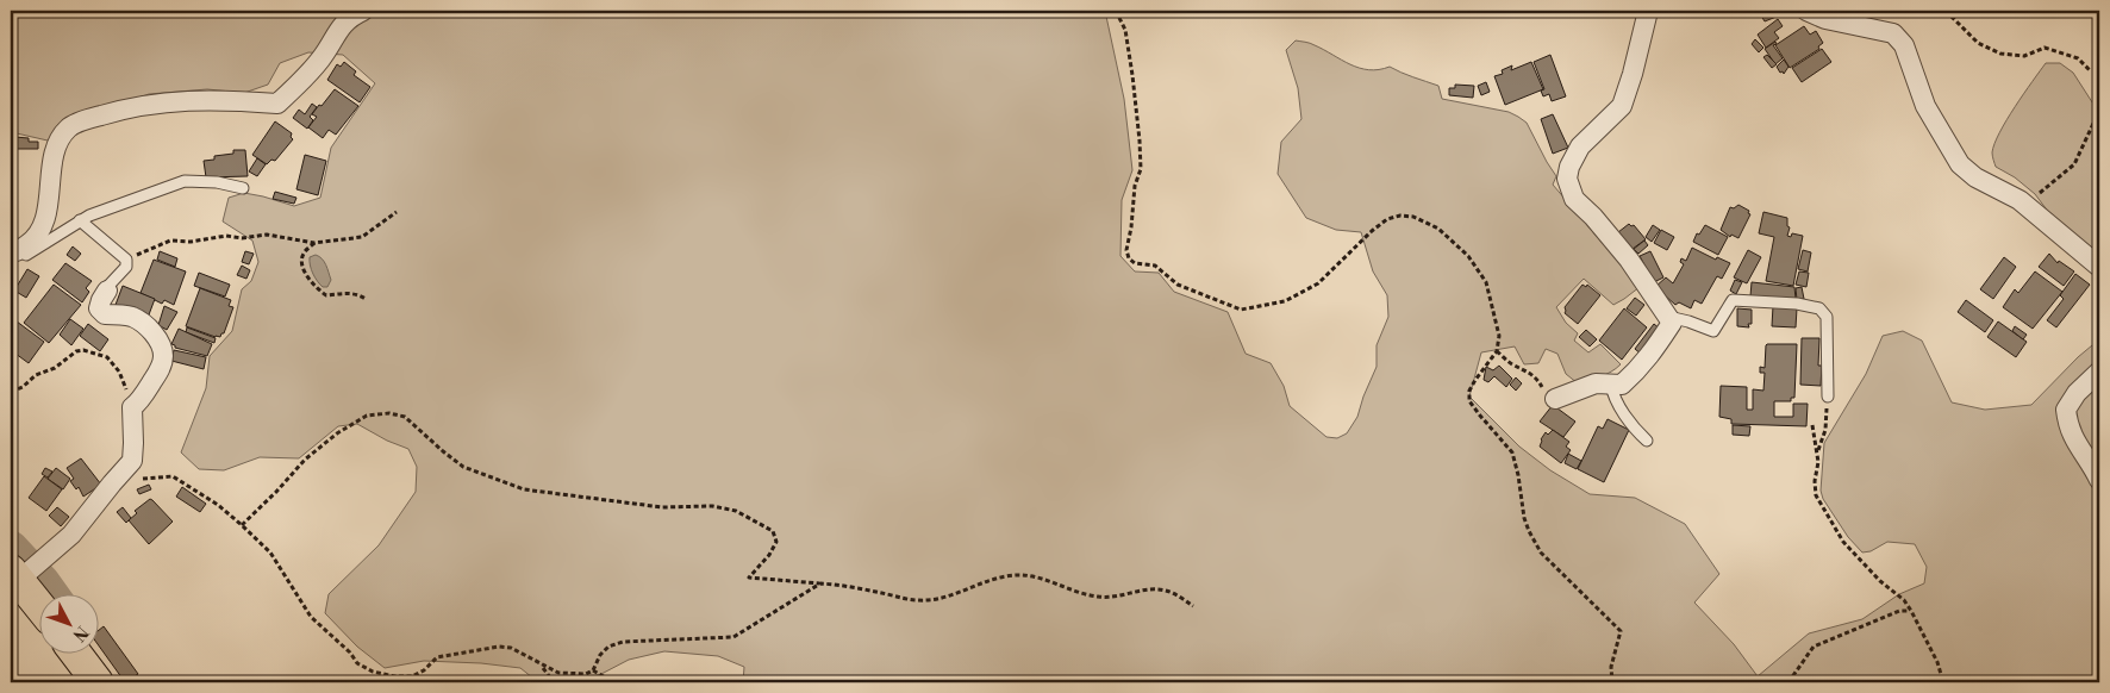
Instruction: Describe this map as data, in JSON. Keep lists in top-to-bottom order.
{
  "north": "bottom right"
}
